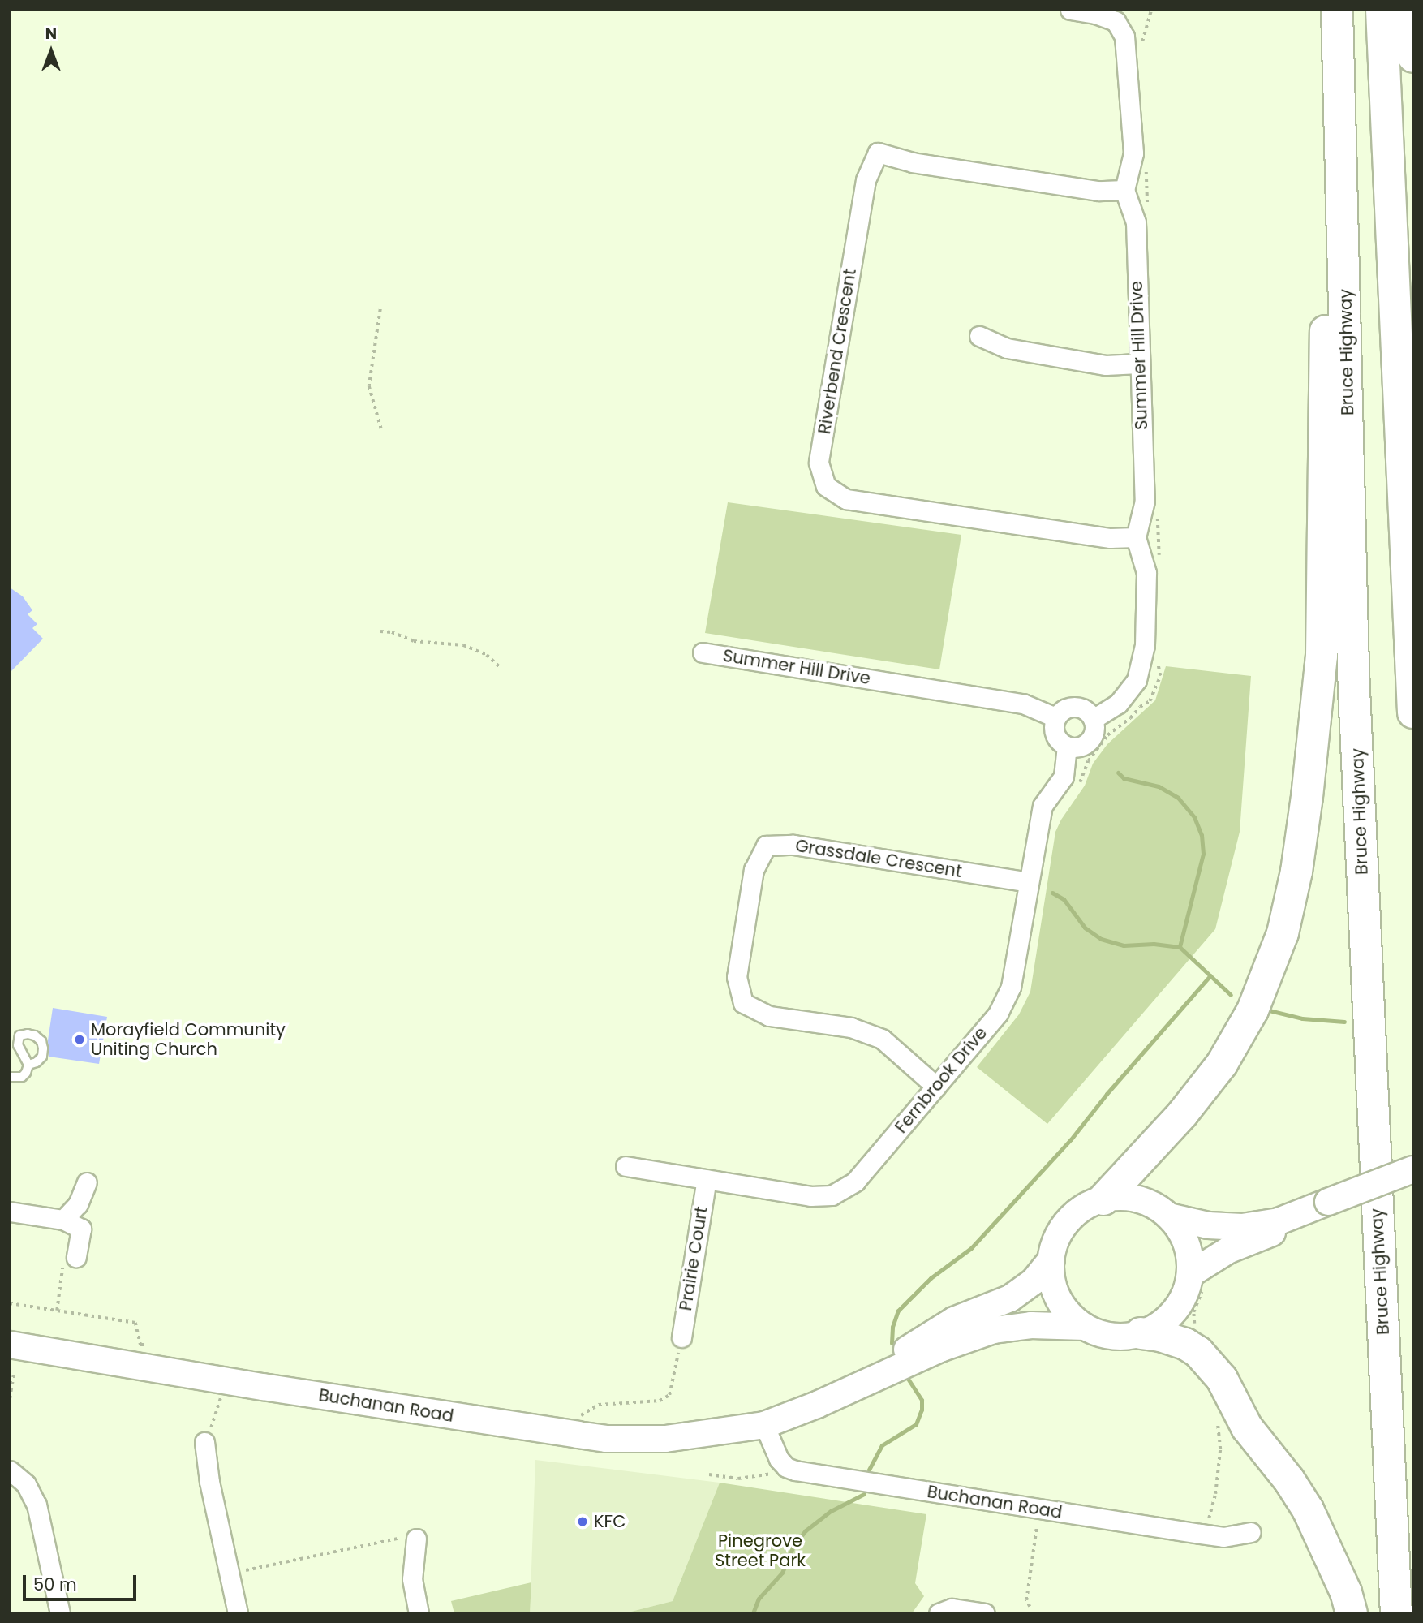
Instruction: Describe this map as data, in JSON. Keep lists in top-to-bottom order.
{
  "streets": {
    "highway": ["Bruce Highway"],
    "main road": ["Buchanan Road"],
    "street": [
      "Riverbend Crescent",
      "Summer Hill Drive",
      "Grassdale Crescent",
      "Fernbrook Drive",
      "Prairie Court"
    ]
  },
  "crossings": [
    ["Riverbend Crescent", "Summer Hill Drive"],
    ["Summer Hill Drive", "Fernbrook Drive"],
    ["Grassdale Crescent", "Fernbrook Drive"],
    ["Fernbrook Drive", "Prairie Court"]
  ],
  "parks": ["Pinegrove Street Park"],
  "places": ["Morayfield Community Uniting Church", "KFC"],
  "scale_bar": "50 m",
  "north": "top"
}
